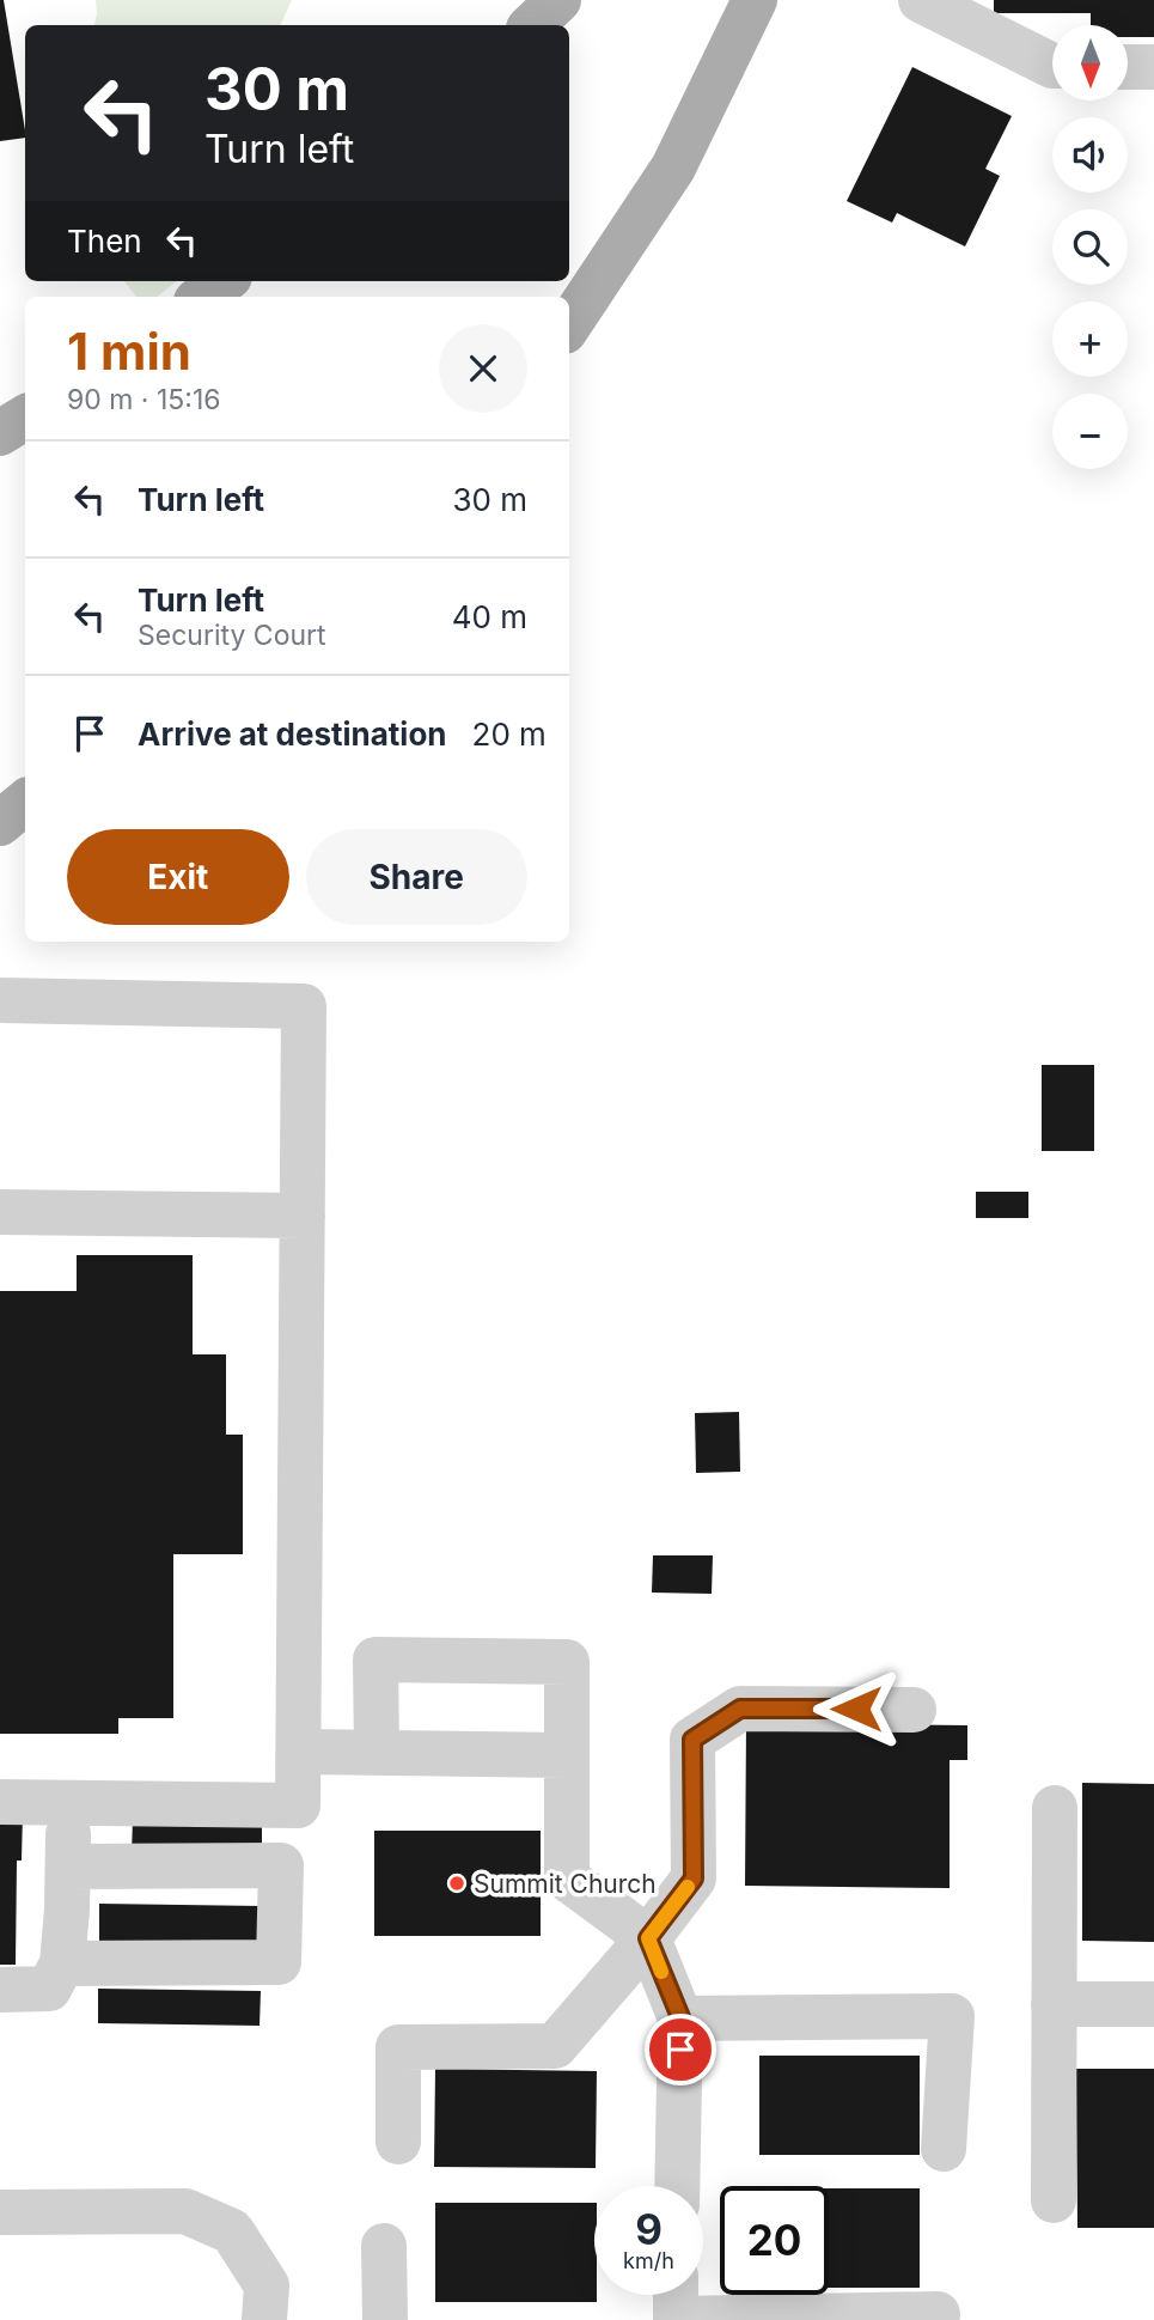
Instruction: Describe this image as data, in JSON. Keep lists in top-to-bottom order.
{
  "places": ["Summit Church"],
  "north": "bottom",
  "page": {
    "map_buttons": ["+", "−"],
    "turn": ["30 m", "Turn left"],
    "then": "Then",
    "heading": ["1 min", "90 m · 15:16"],
    "list": [
      {
        "name": "Turn left",
        "value": "30 m"
      },
      {
        "name": "Turn left",
        "note": "Security Court",
        "value": "40 m"
      },
      {
        "name": "Arrive at destination",
        "value": "20 m"
      }
    ],
    "buttons": ["Exit", "Share"],
    "speed": "9 km/h",
    "limit": "20"
  }
}
